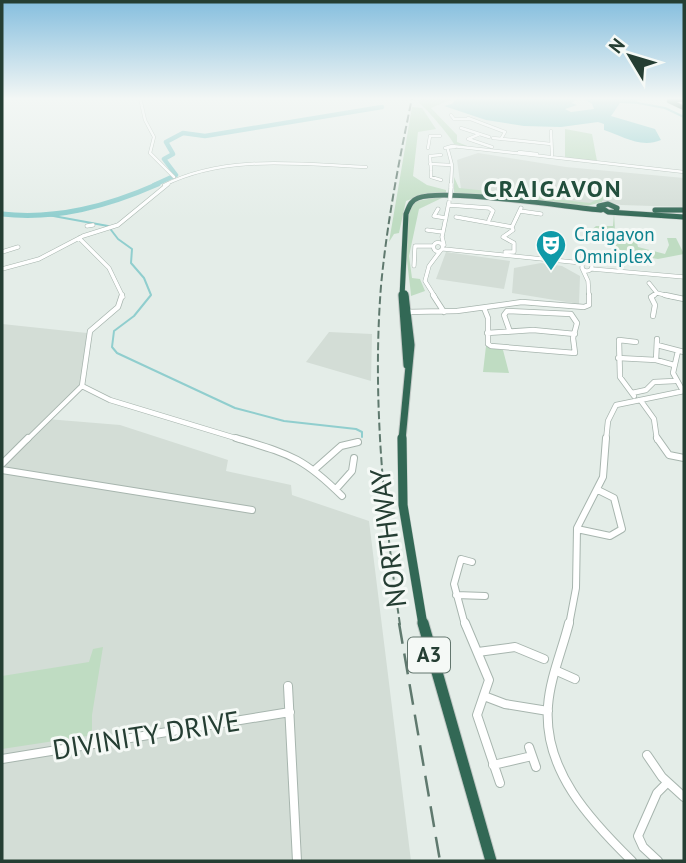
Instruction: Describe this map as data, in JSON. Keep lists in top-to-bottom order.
{
  "streets": {
    "highway": ["NORTHWAY", "A3"],
    "street": ["DIVINITY DRIVE"]
  },
  "crossings": [
    ["NORTHWAY", "A3"]
  ],
  "districts": ["CRAIGAVON"],
  "places": {
    "theatre": ["Craigavon Omniplex"]
  },
  "north": "top left"
}
